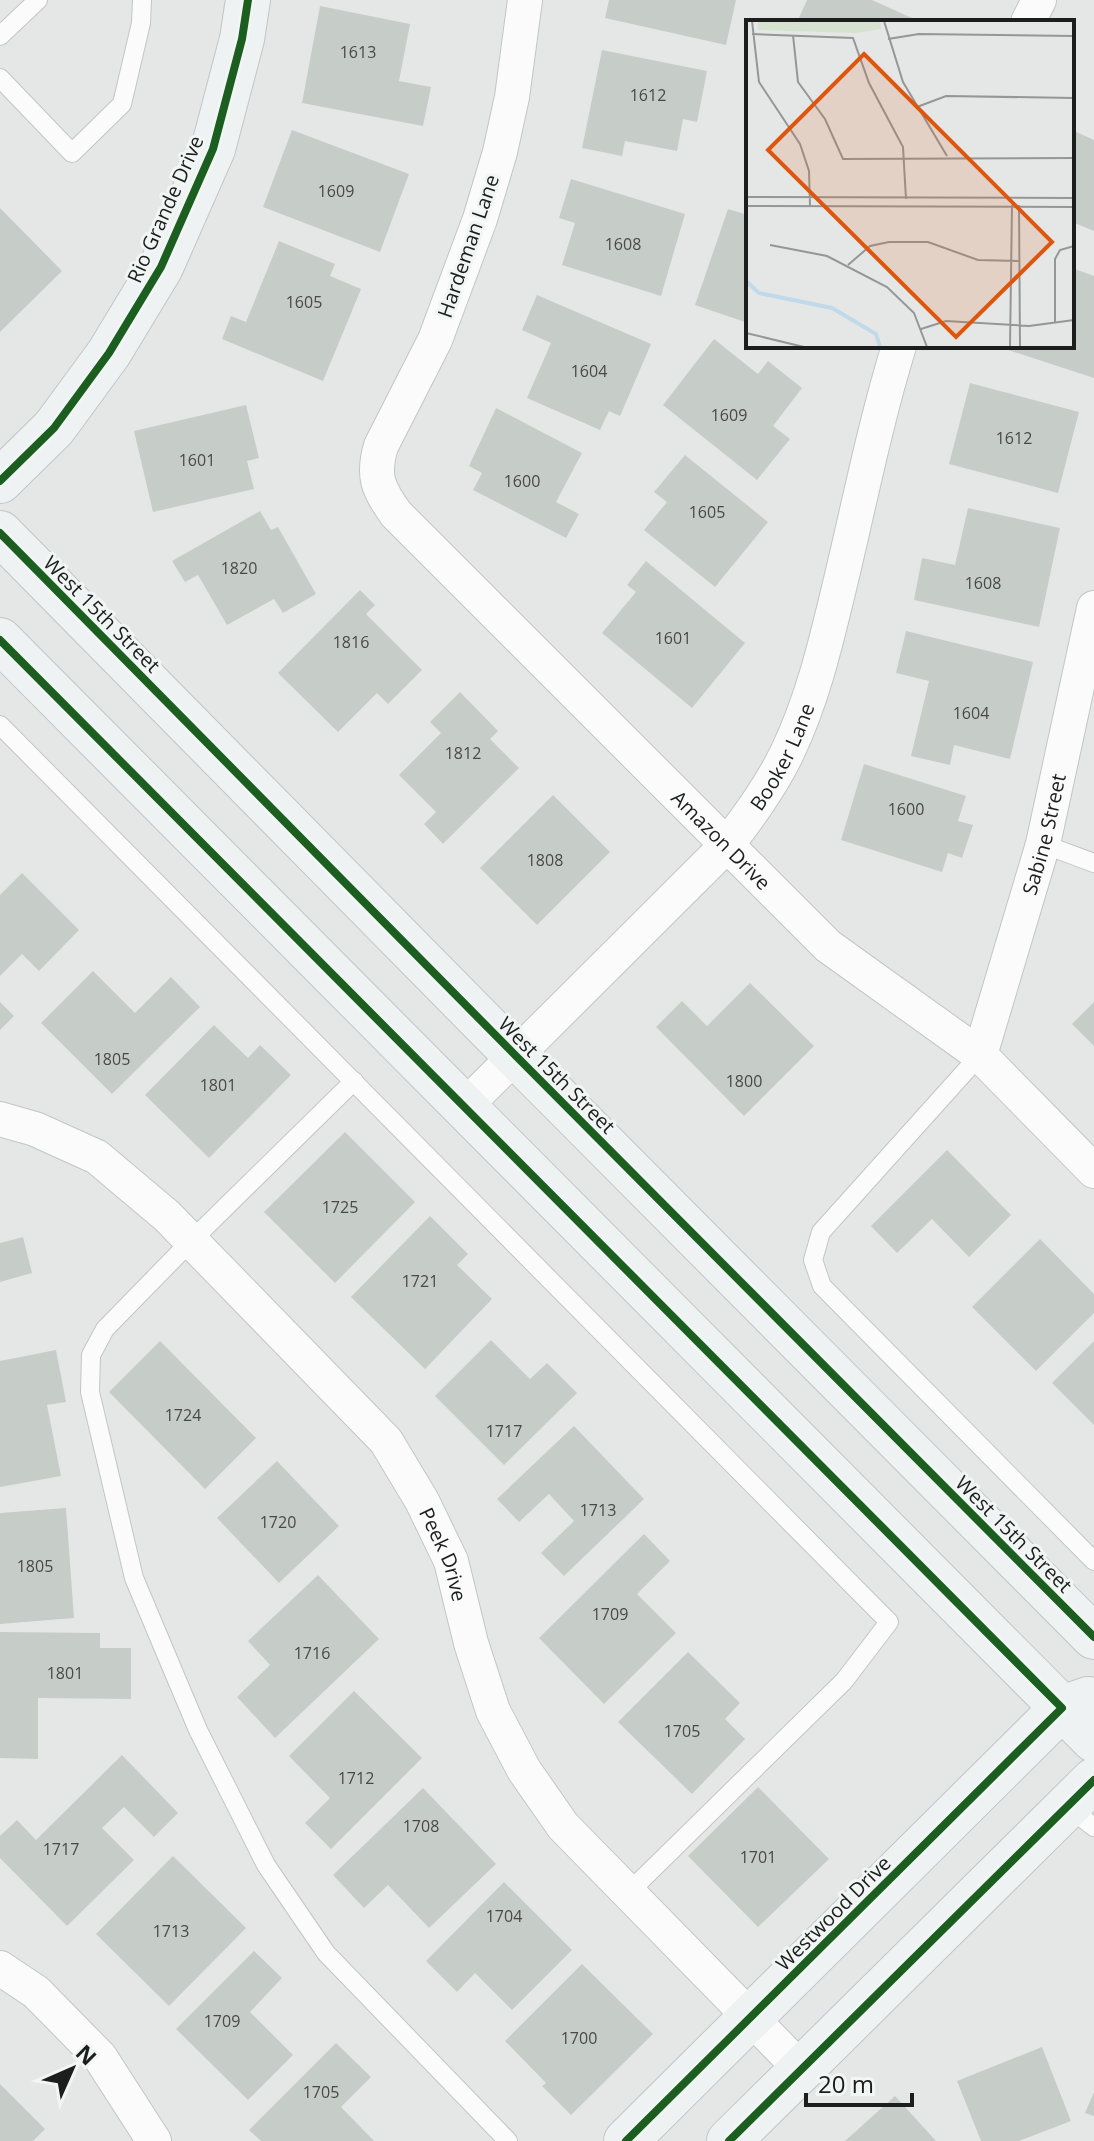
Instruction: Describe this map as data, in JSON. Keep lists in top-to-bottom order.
{
  "streets": {
    "main road": ["Rio Grande Drive", "West 15th Street", "Westwood Drive"],
    "street": [
      "Hardeman Lane",
      "Booker Lane",
      "Sabine Street",
      "Amazon Drive",
      "Peek Drive"
    ]
  },
  "crossings": [
    ["Hardeman Lane", "Amazon Drive"],
    ["West 15th Street", "Booker Lane"],
    ["Booker Lane", "Amazon Drive"],
    ["Sabine Street", "Amazon Drive"],
    ["Peek Drive", "Westwood Drive"]
  ],
  "house_numbers": [
    "1613",
    "1612",
    "1609",
    "1608",
    "1605",
    "1604",
    "1609",
    "1612",
    "1601",
    "1600",
    "1605",
    "1820",
    "1608",
    "1601",
    "1816",
    "1604",
    "1812",
    "1600",
    "1808",
    "1805",
    "1800",
    "1801",
    "1725",
    "1721",
    "1724",
    "1717",
    "1713",
    "1720",
    "1805",
    "1709",
    "1716",
    "1801",
    "1705",
    "1712",
    "1708",
    "1717",
    "1701",
    "1704",
    "1713",
    "1709",
    "1700",
    "1705"
  ],
  "scale_bar": "20 m",
  "north": "top right"
}
